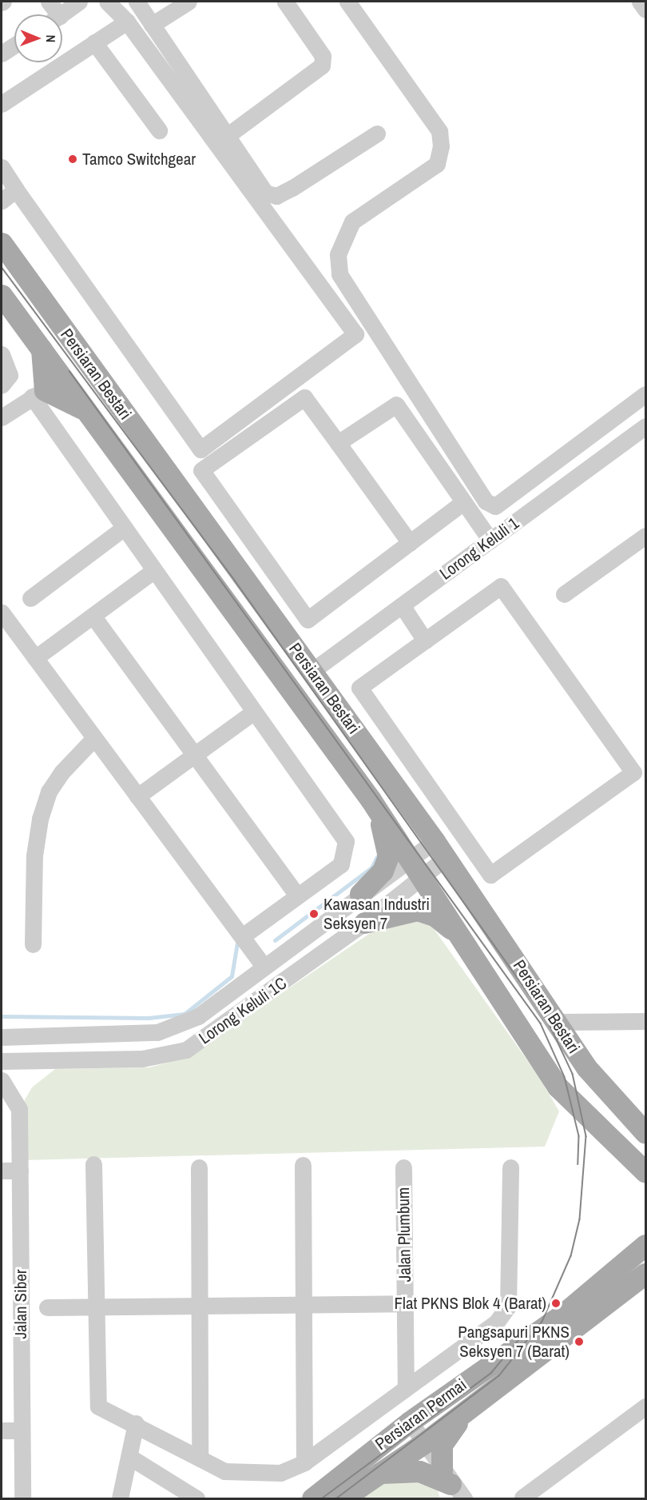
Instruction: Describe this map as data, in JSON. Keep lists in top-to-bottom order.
{
  "streets": {
    "main road": ["Persiaran Bestari", "Persiaran Permai"],
    "street": [
      "Lorong Keluli 1",
      "Lorong Keluli 1C",
      "Jalan Plumbum",
      "Jalan Siber"
    ]
  },
  "crossings": [
    ["Persiaran Bestari", "Lorong Keluli 1"],
    ["Persiaran Bestari", "Lorong Keluli 1C"]
  ],
  "places": [
    "Tamco Switchgear",
    "Kawasan Industri Seksyen 7",
    "Flat PKNS Blok 4 (Barat)",
    "Pangsapuri PKNS Seksyen 7 (Barat)"
  ],
  "north": "right"
}
